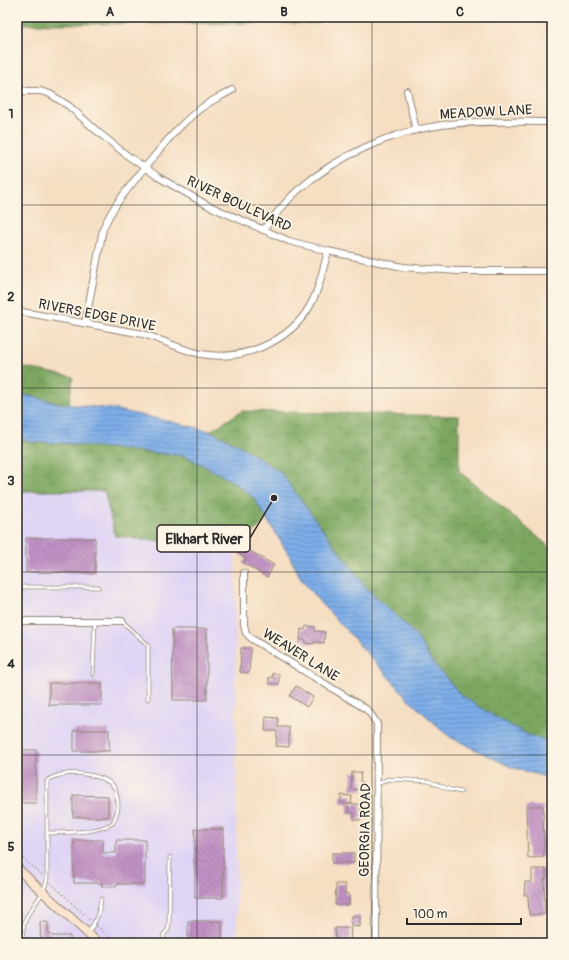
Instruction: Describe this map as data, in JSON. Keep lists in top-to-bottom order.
{
  "streets": {
    "street": [
      "MEADOW LANE",
      "RIVER BOULEVARD",
      "RIVERS EDGE DRIVE",
      "WEAVER LANE",
      "GEORGIA ROAD"
    ]
  },
  "crossings": [
    ["MEADOW LANE", "RIVER BOULEVARD"],
    ["RIVER BOULEVARD", "RIVERS EDGE DRIVE"],
    ["WEAVER LANE", "GEORGIA ROAD"]
  ],
  "places": ["Elkhart River"],
  "scale_bar": "100 m",
  "grid": {
    "columns": ["A", "B", "C"],
    "rows": [
      "1",
      "2",
      "3",
      "4",
      "5"
    ]
  }
}
